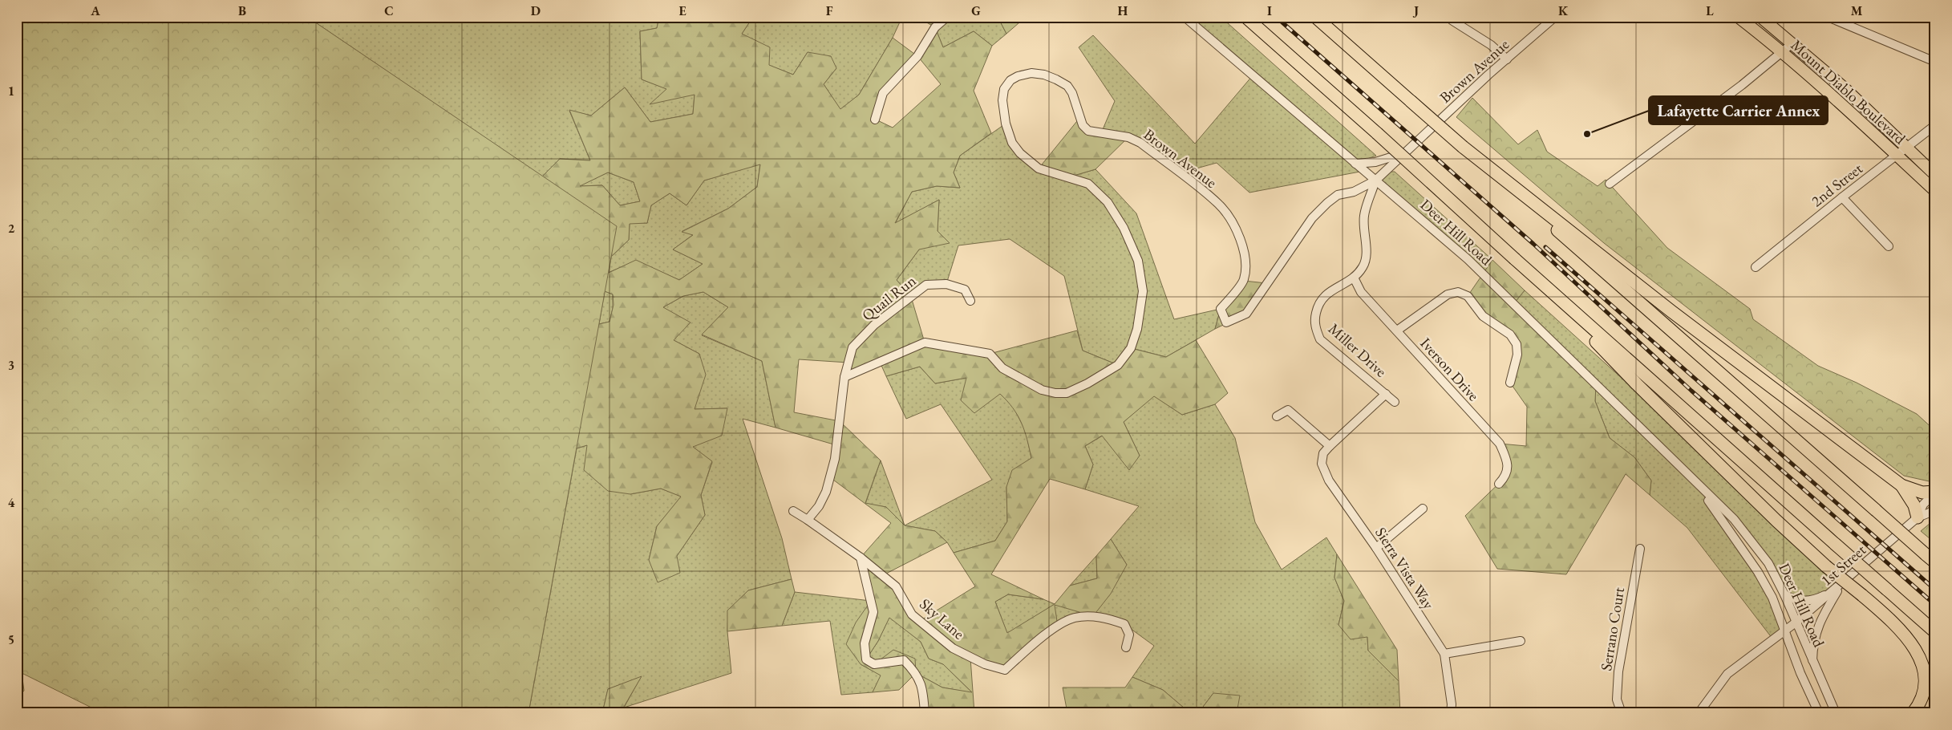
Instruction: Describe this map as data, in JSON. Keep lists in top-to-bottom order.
{
  "streets": {
    "main road": ["Mount Diablo Boulevard"],
    "street": [
      "Brown Avenue",
      "2nd Street",
      "Deer Hill Road",
      "Quail Run",
      "Miller Drive",
      "Iverson Drive",
      "1st Street",
      "Sierra Vista Way",
      "Sky Lane",
      "Serrano Court"
    ]
  },
  "crossings": [
    ["Brown Avenue", "Deer Hill Road"],
    ["Brown Avenue", "Quail Run"],
    ["Brown Avenue", "Miller Drive"],
    ["Mount Diablo Boulevard", "2nd Street"],
    ["Deer Hill Road", "Miller Drive"],
    ["Deer Hill Road", "1st Street"],
    ["Miller Drive", "Iverson Drive"],
    ["Miller Drive", "Sierra Vista Way"]
  ],
  "places": ["Lafayette Carrier Annex"],
  "grid": {
    "columns": [
      "A",
      "B",
      "C",
      "D",
      "E",
      "F",
      "G",
      "H",
      "I",
      "J",
      "K",
      "L",
      "M"
    ],
    "rows": [
      "1",
      "2",
      "3",
      "4",
      "5"
    ]
  }
}
